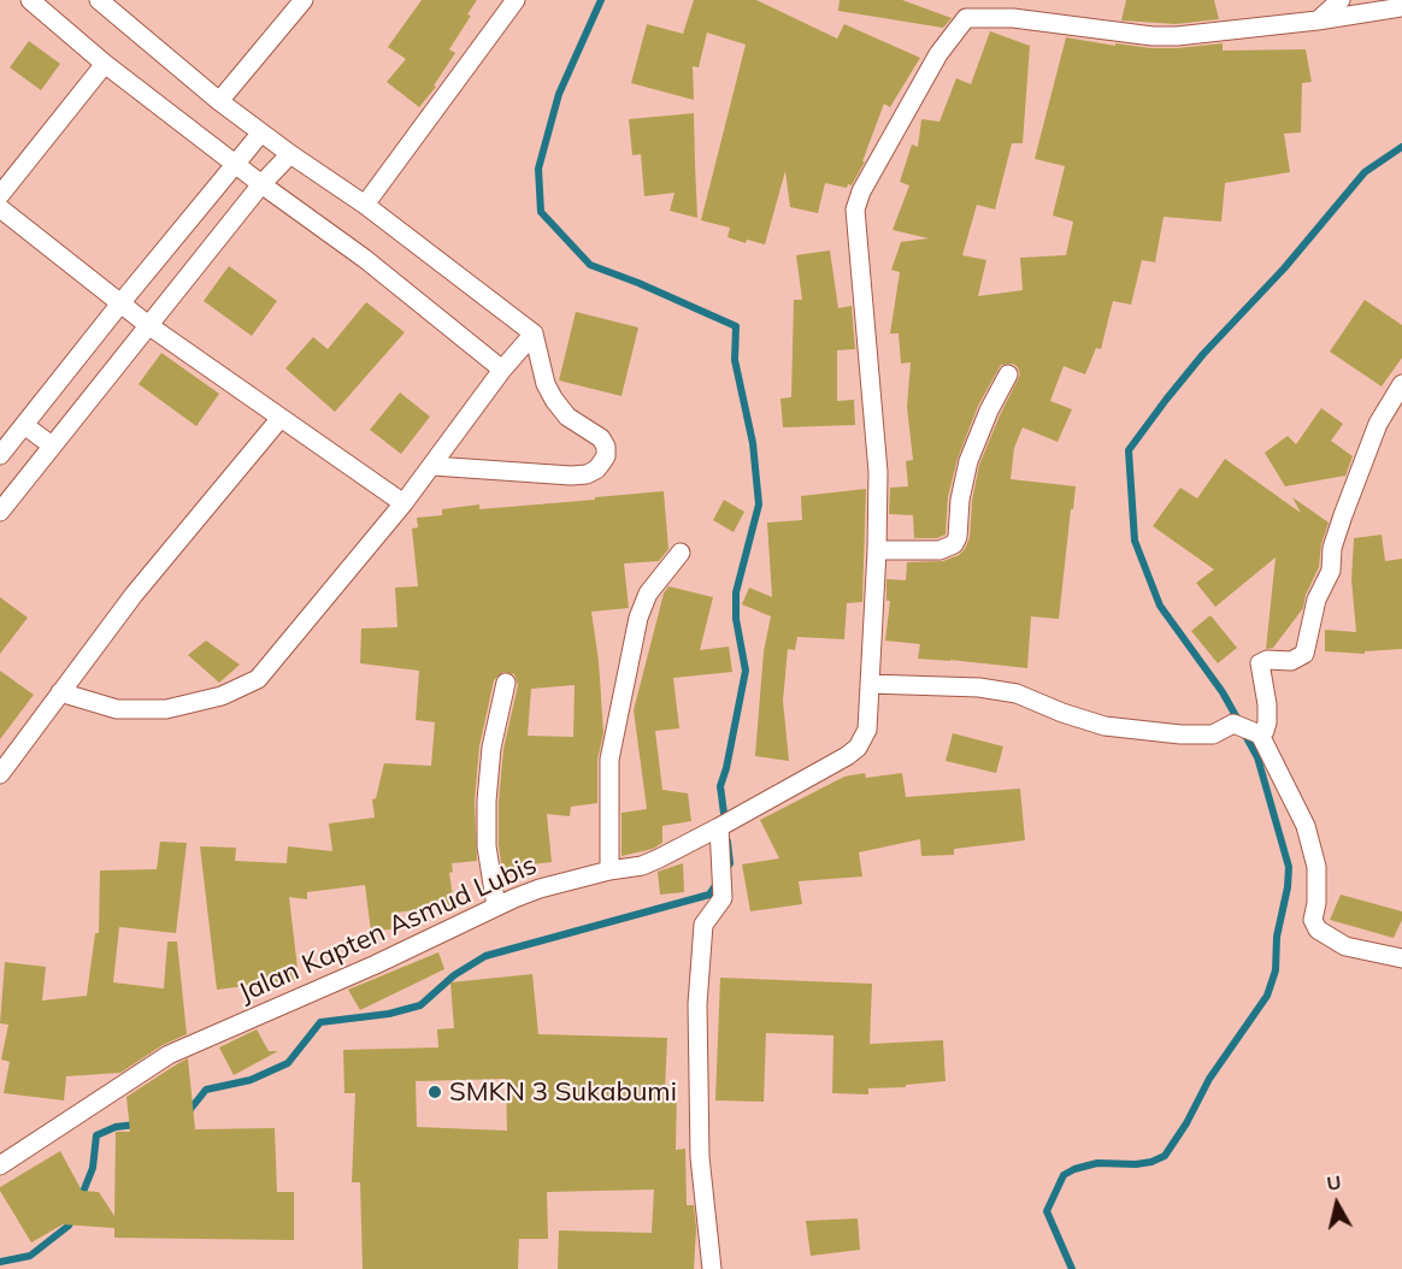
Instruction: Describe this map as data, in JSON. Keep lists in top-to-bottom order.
{
  "streets": {
    "street": ["Jalan Kapten Asmud Lubis"]
  },
  "places": ["SMKN 3 Sukabumi"],
  "north": "top"
}
